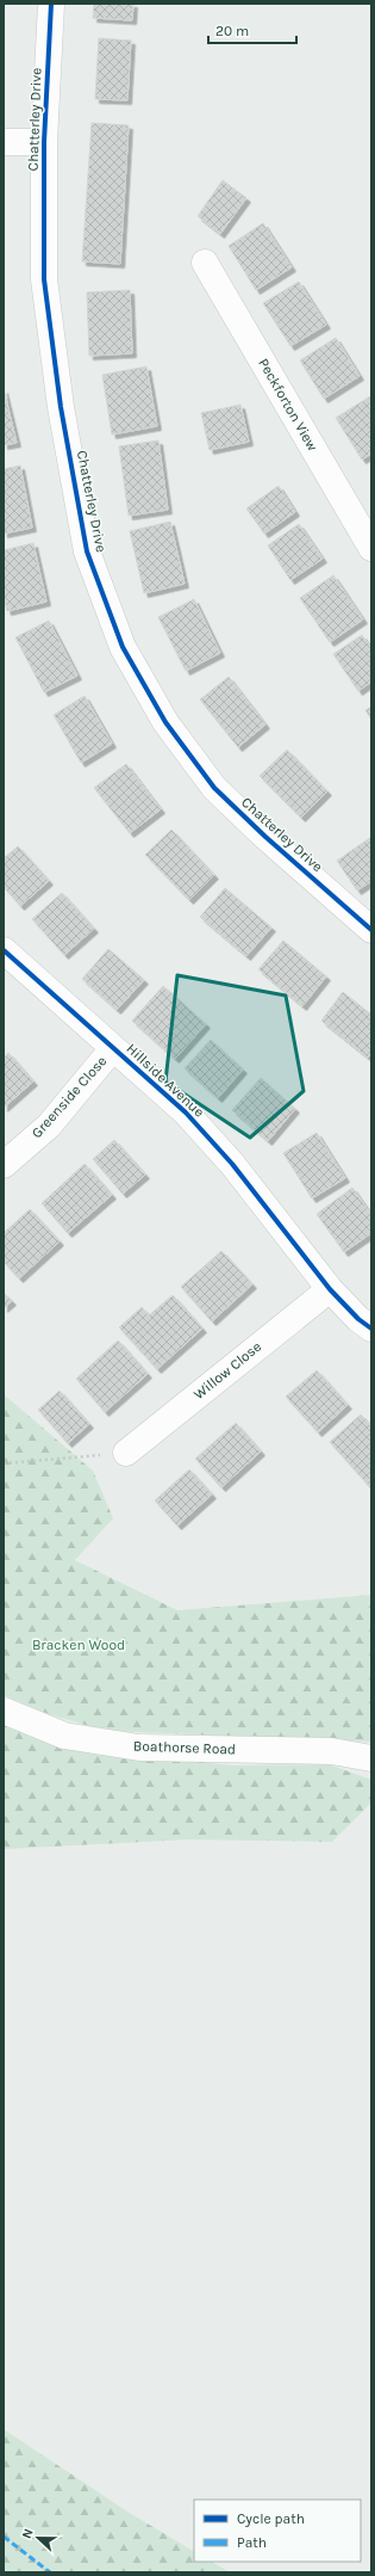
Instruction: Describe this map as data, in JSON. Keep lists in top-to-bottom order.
{
  "streets": {
    "street": [
      "Chatterley Drive",
      "Peckforton View",
      "Hillside Avenue",
      "Greenside Close",
      "Willow Close",
      "Boathorse Road"
    ]
  },
  "crossings": [
    ["Hillside Avenue", "Greenside Close"],
    ["Hillside Avenue", "Willow Close"]
  ],
  "parks": ["Bracken Wood"],
  "legend": ["Cycle path", "Path"],
  "scale_bar": "20 m",
  "north": "left"
}
